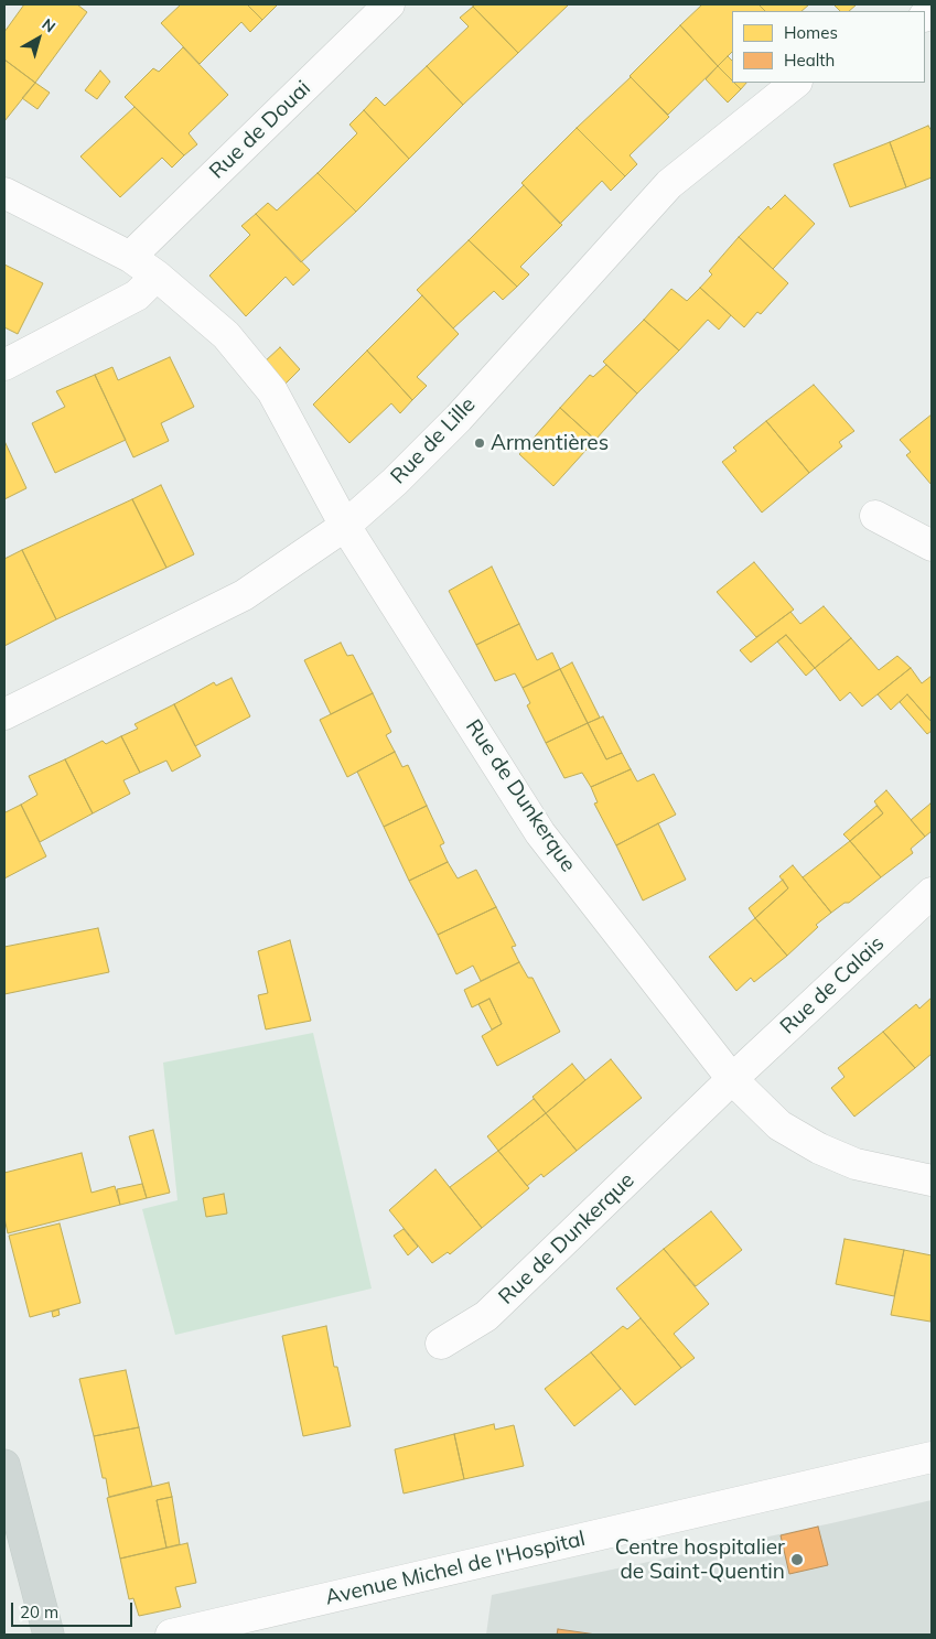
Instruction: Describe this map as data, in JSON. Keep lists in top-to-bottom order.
{
  "streets": {
    "street": [
      "Rue de Douai",
      "Rue de Lille",
      "Rue de Dunkerque",
      "Rue de Calais",
      "Avenue Michel de l'Hospital"
    ]
  },
  "crossings": [
    ["Rue de Douai", "Rue de Dunkerque"],
    ["Rue de Lille", "Rue de Dunkerque"],
    ["Rue de Dunkerque", "Rue de Calais"]
  ],
  "places": ["Armentières", "Centre hospitalier de Saint-Quentin"],
  "legend": ["Homes", "Health"],
  "scale_bar": "20 m",
  "north": "top right"
}
